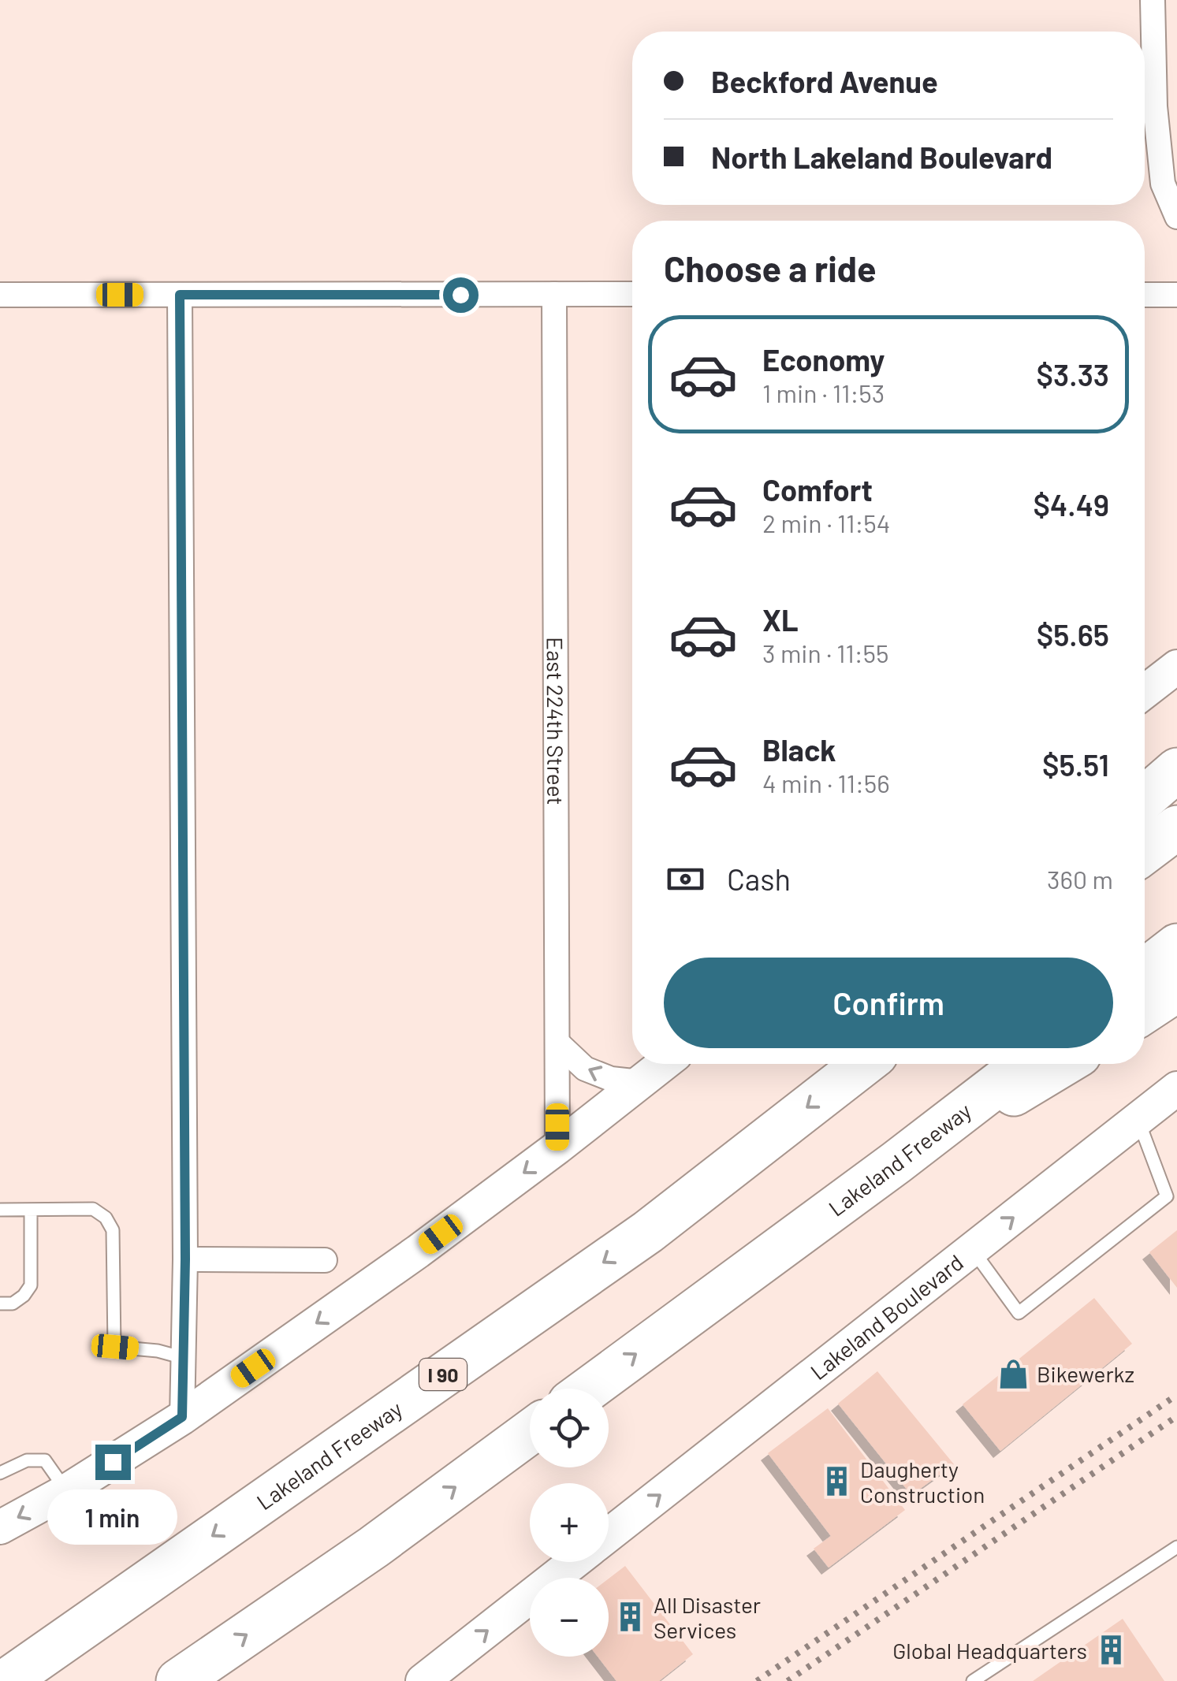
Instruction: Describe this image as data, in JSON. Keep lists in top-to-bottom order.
{
  "streets": {
    "highway": ["Lakeland Freeway", "I 90"],
    "street": ["East 224th Street", "Lakeland Boulevard"]
  },
  "one_way": ["Lakeland Boulevard"],
  "places": {
    "shop": ["Bikewerkz"],
    "building": ["Daugherty Construction", "All Disaster Services", "Global Headquarters"]
  },
  "page": {
    "banner": ["Beckford Avenue", "North Lakeland Boulevard"],
    "heading": "Choose a ride",
    "list": [
      {
        "name": "Economy",
        "note": "1 min · 11:53",
        "value": "$3.33"
      },
      {
        "name": "Comfort",
        "note": "2 min · 11:54",
        "value": "$4.49"
      },
      {
        "name": "XL",
        "note": "3 min · 11:55",
        "value": "$5.65"
      },
      {
        "name": "Black",
        "note": "4 min · 11:56",
        "value": "$5.51"
      }
    ],
    "pay": ["Cash", "360 m"],
    "buttons": "Confirm",
    "map_buttons": ["+", "−"],
    "bubble": "1 min"
  }
}
